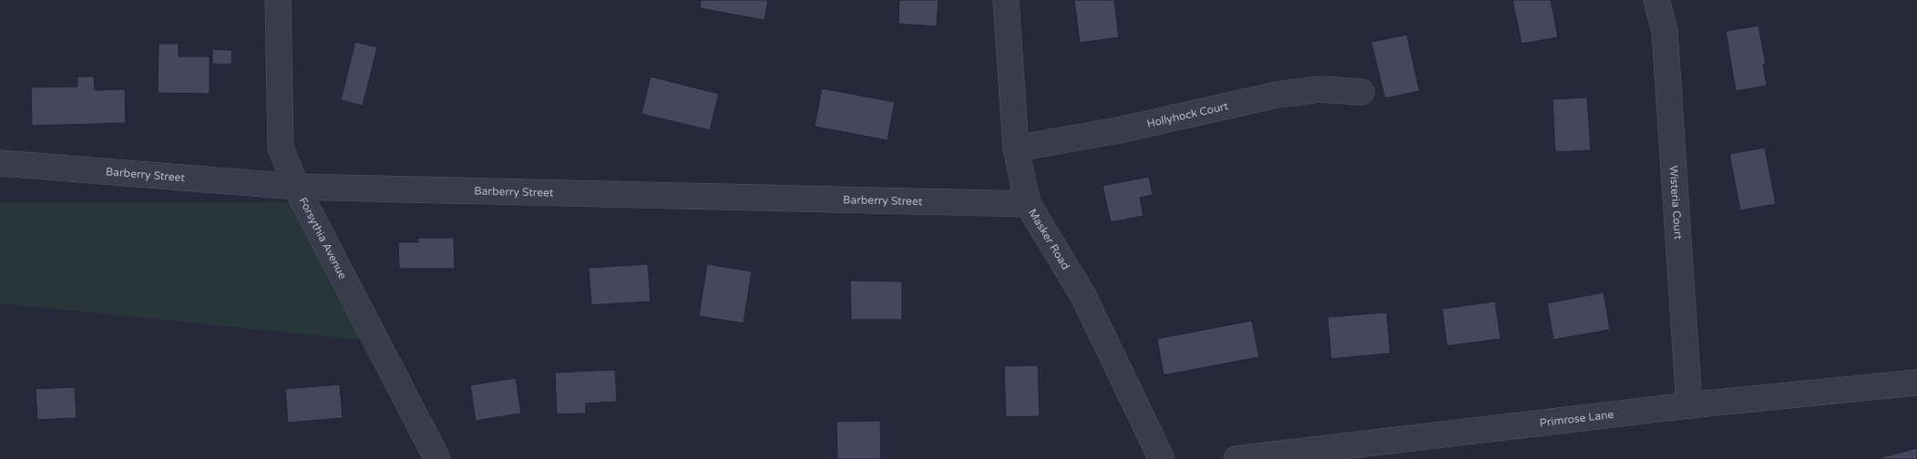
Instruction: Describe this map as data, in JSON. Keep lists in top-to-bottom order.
{
  "streets": {
    "street": [
      "Hollyhock Court",
      "Barberry Street",
      "Wisteria Court",
      "Forsythia Avenue",
      "Masker Road",
      "Primrose Lane"
    ]
  },
  "crossings": [
    ["Hollyhock Court", "Masker Road"],
    ["Barberry Street", "Forsythia Avenue"],
    ["Barberry Street", "Masker Road"],
    ["Wisteria Court", "Primrose Lane"]
  ]
}
